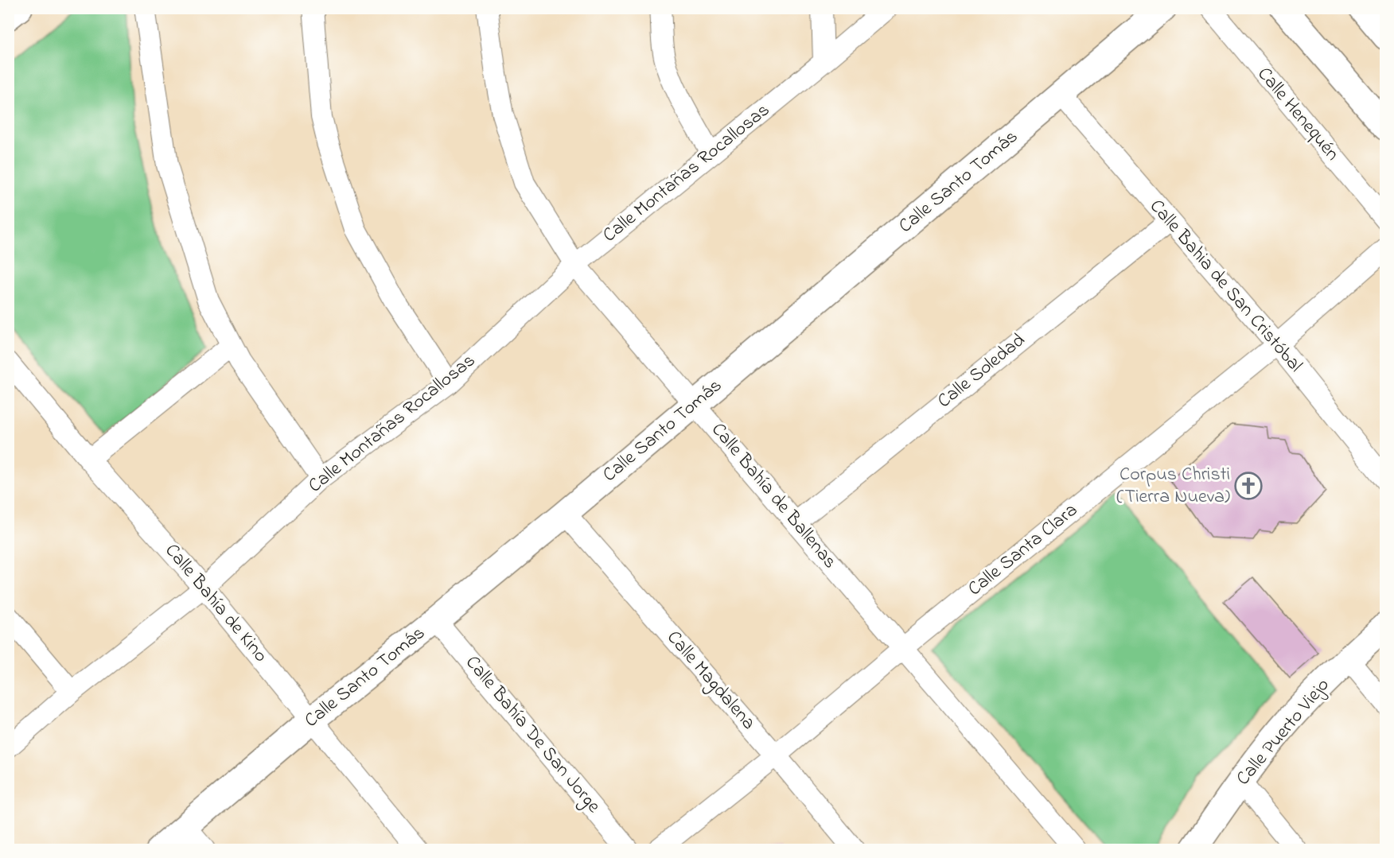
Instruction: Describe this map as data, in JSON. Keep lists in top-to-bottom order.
{
  "streets": {
    "street": [
      "Calle Henequén",
      "Calle Montañas Rocallosas",
      "Calle Santo Tomás",
      "Calle Bahia de San Cristóbal",
      "Calle Soledad",
      "Calle Bahía de Ballenas",
      "Calle Santa Clara",
      "Calle Bahía de Kino",
      "Calle Magdalena",
      "Calle Puerto Viejo",
      "Calle Bahía De San Jorge"
    ]
  },
  "crossings": [
    ["Calle Montañas Rocallosas", "Calle Bahía de Ballenas"],
    ["Calle Montañas Rocallosas", "Calle Bahía de Kino"],
    ["Calle Santo Tomás", "Calle Bahia de San Cristóbal"],
    ["Calle Santo Tomás", "Calle Bahía de Ballenas"],
    ["Calle Santo Tomás", "Calle Bahía de Kino"],
    ["Calle Santo Tomás", "Calle Magdalena"],
    ["Calle Santo Tomás", "Calle Bahía De San Jorge"],
    ["Calle Bahia de San Cristóbal", "Calle Soledad"],
    ["Calle Bahia de San Cristóbal", "Calle Santa Clara"],
    ["Calle Soledad", "Calle Bahía de Ballenas"],
    ["Calle Bahía de Ballenas", "Calle Santa Clara"],
    ["Calle Santa Clara", "Calle Magdalena"]
  ],
  "places": {
    "church": ["Corpus Christi (Tierra Nueva)"]
  }
}
